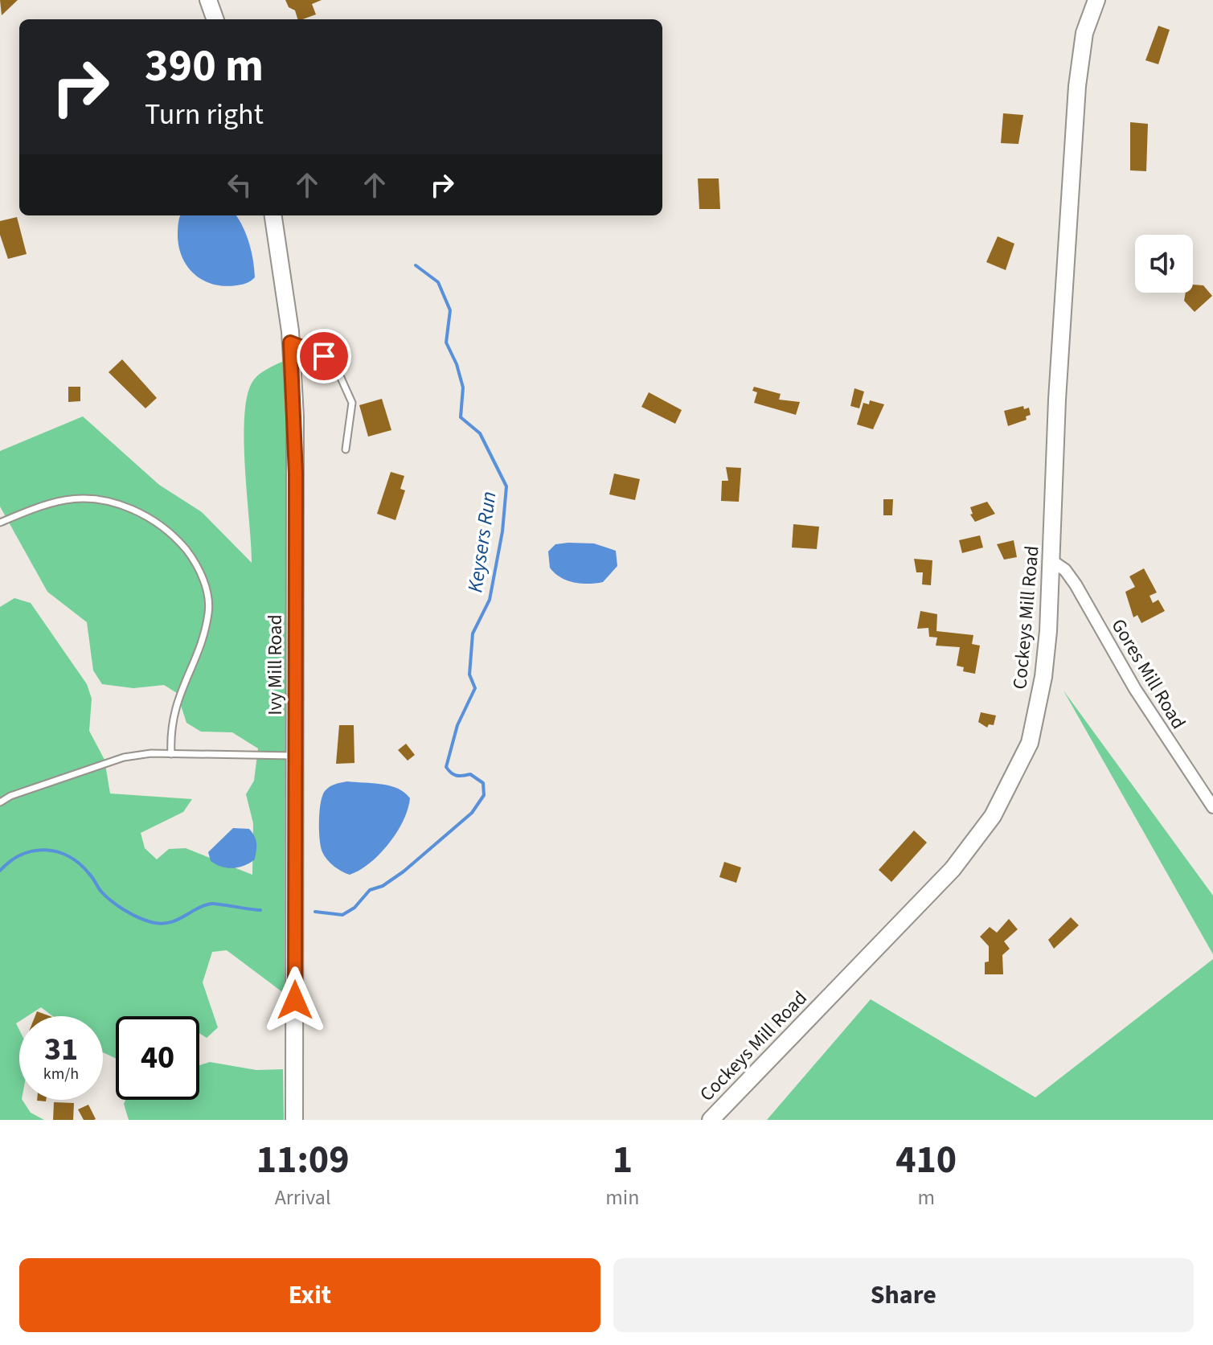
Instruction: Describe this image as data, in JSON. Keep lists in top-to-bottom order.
{
  "streets": {
    "street": ["Cockeys Mill Road", "Ivy Mill Road", "Gores Mill Road"]
  },
  "crossings": [
    ["Cockeys Mill Road", "Gores Mill Road"]
  ],
  "water": ["Keysers Run"],
  "page": {
    "turn": ["390 m", "Turn right"],
    "speed": "31 km/h",
    "limit": "40",
    "eta": [
      "11:09",
      "Arrival",
      "1",
      "min",
      "410",
      "m"
    ],
    "buttons": ["Exit", "Share"]
  }
}
